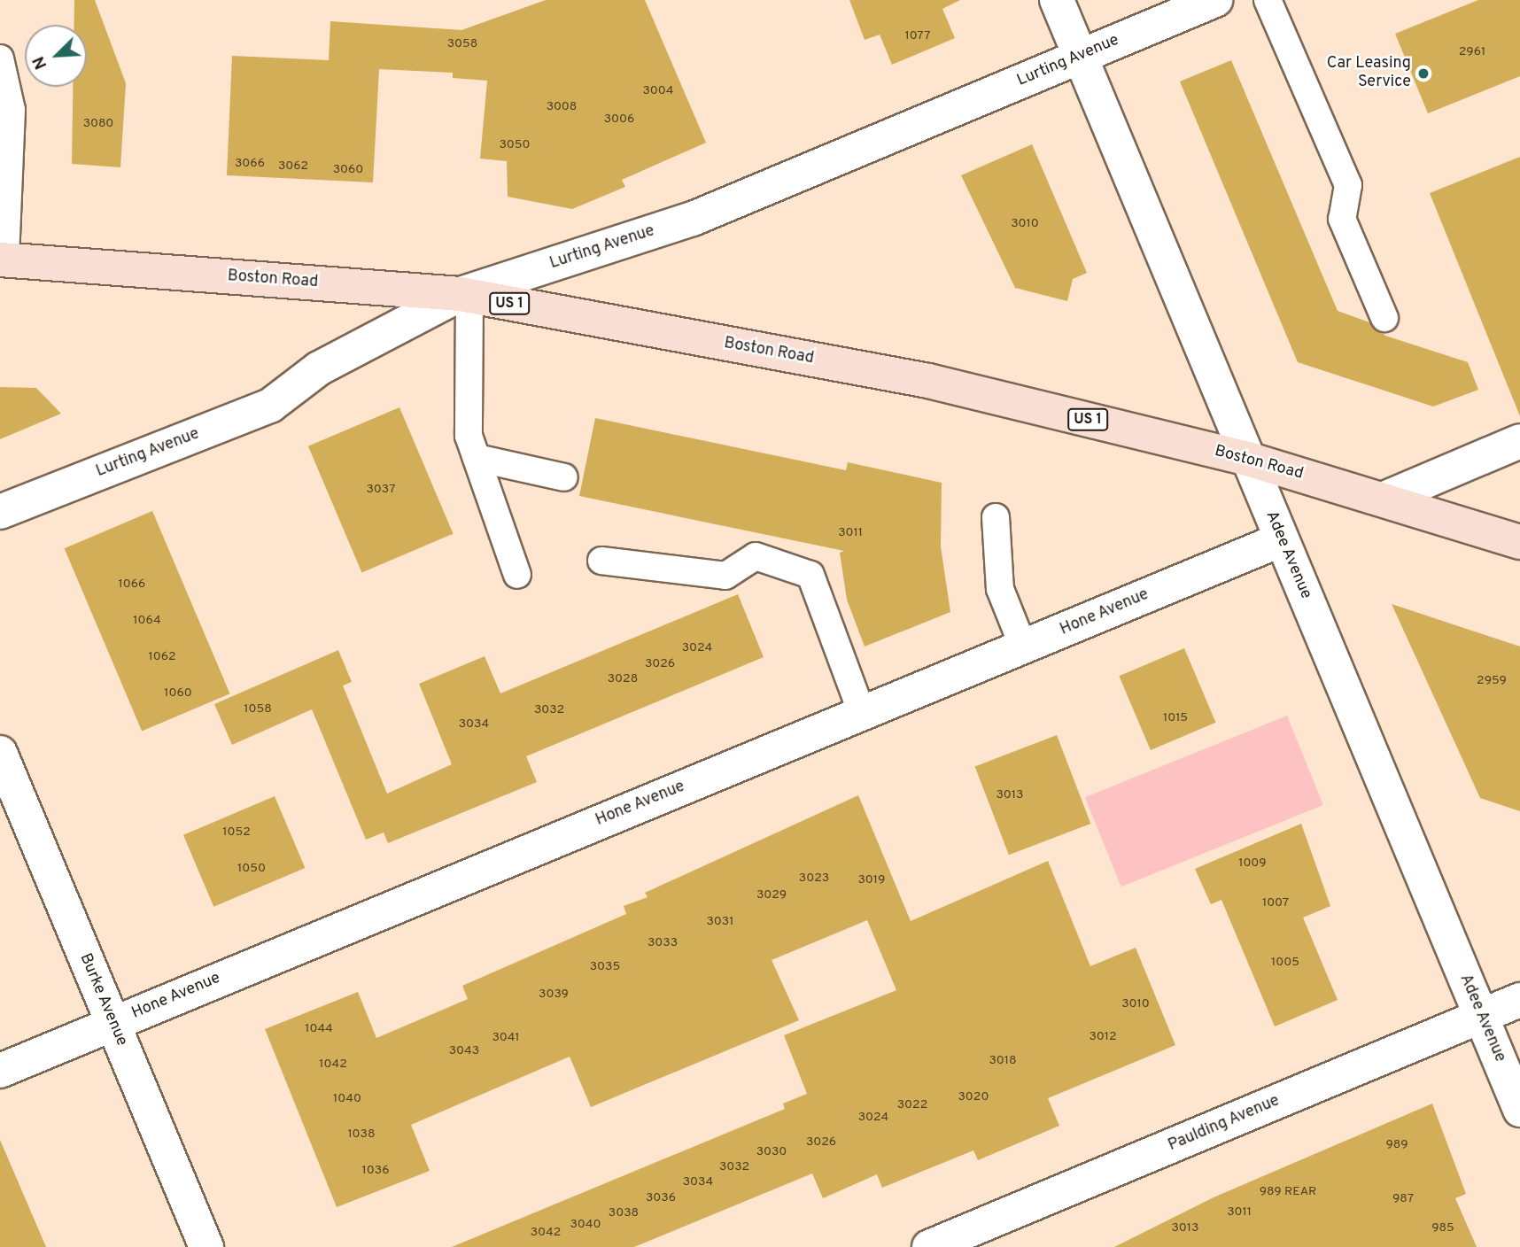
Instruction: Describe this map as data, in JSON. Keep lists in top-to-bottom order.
{
  "streets": {
    "main road": ["Boston Road", "US 1"],
    "street": [
      "Lurting Avenue",
      "Adee Avenue",
      "Hone Avenue",
      "Burke Avenue",
      "Paulding Avenue"
    ]
  },
  "crossings": [
    ["Lurting Avenue", "Boston Road"],
    ["Lurting Avenue", "Adee Avenue"],
    ["Boston Road", "Adee Avenue"],
    ["Adee Avenue", "Hone Avenue"],
    ["Adee Avenue", "Paulding Avenue"],
    ["Hone Avenue", "Burke Avenue"]
  ],
  "places": ["Car Leasing Service"],
  "house_numbers": [
    "1077",
    "3058",
    "2961",
    "3004",
    "3008",
    "3006",
    "3080",
    "3050",
    "3066",
    "3062",
    "3060",
    "3010",
    "3037",
    "3011",
    "1066",
    "1064",
    "3024",
    "1062",
    "3026",
    "3028",
    "2959",
    "1060",
    "1058",
    "3032",
    "1015",
    "3034",
    "3013",
    "1052",
    "1009",
    "1050",
    "3023",
    "3019",
    "3029",
    "1007",
    "3031",
    "3033",
    "1005",
    "3035",
    "3039",
    "3010",
    "1044",
    "3012",
    "3041",
    "3043",
    "3018",
    "1042",
    "3020",
    "1040",
    "3022",
    "3024",
    "1038",
    "3026",
    "989",
    "3030",
    "3032",
    "1036",
    "3034",
    "989 REAR",
    "3036",
    "987",
    "3011",
    "3038",
    "3040",
    "3013",
    "985",
    "3042"
  ],
  "north": "bottom left"
}
